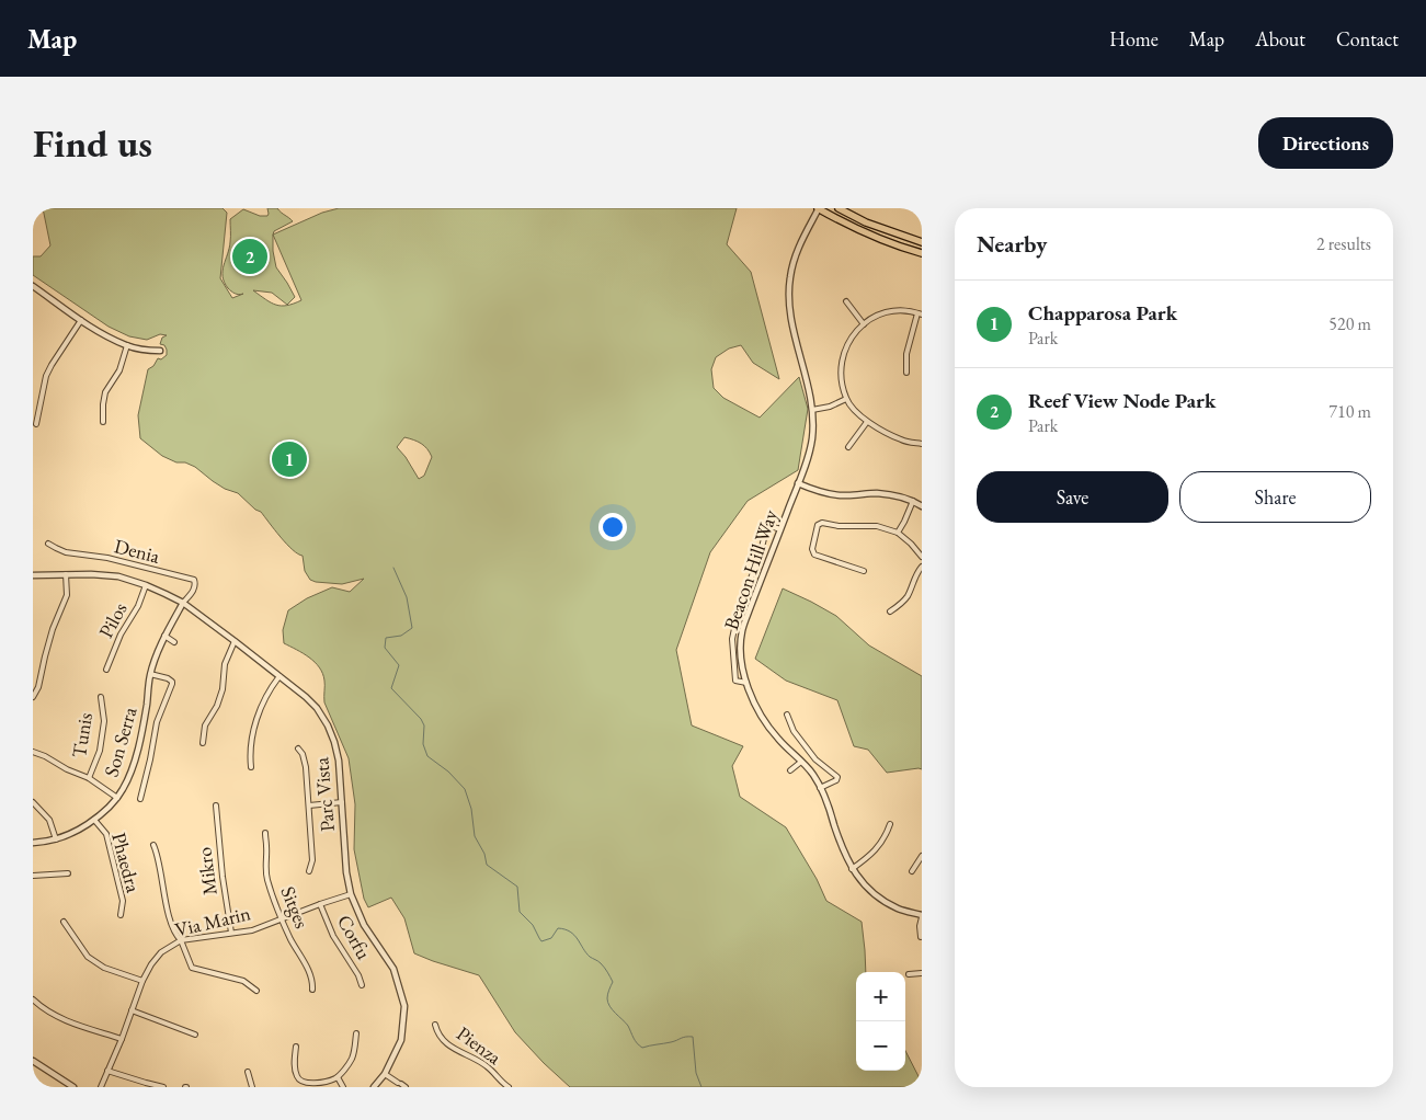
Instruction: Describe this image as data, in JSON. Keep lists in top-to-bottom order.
{
  "streets": {
    "street": [
      "Denia",
      "Beacon Hill Way",
      "Pilos",
      "Tunis",
      "Son Serra",
      "Parc Vista",
      "Phaedra",
      "Mikro",
      "Sitges",
      "Via Marin",
      "Corfu",
      "Pienza"
    ]
  },
  "crossings": [
    ["Denia", "Son Serra"],
    ["Denia", "Parc Vista"],
    ["Pilos", "Parc Vista"],
    ["Son Serra", "Parc Vista"],
    ["Son Serra", "Phaedra"],
    ["Parc Vista", "Via Marin"],
    ["Mikro", "Via Marin"],
    ["Sitges", "Via Marin"],
    ["Via Marin", "Corfu"]
  ],
  "page": {
    "header": "Map",
    "nav": [
      "Home",
      "Map",
      "About",
      "Contact"
    ],
    "buttons": [
      "Directions",
      ["Save", "Share"]
    ],
    "title": "Find us",
    "heading": ["Nearby", "2 results"],
    "pins": ["2", "1"],
    "list": [
      {
        "mark": "1",
        "name": "Chapparosa Park",
        "note": "Park",
        "value": "520 m"
      },
      {
        "mark": "2",
        "name": "Reef View Node Park",
        "note": "Park",
        "value": "710 m"
      }
    ],
    "map_buttons": ["+", "−"]
  }
}
